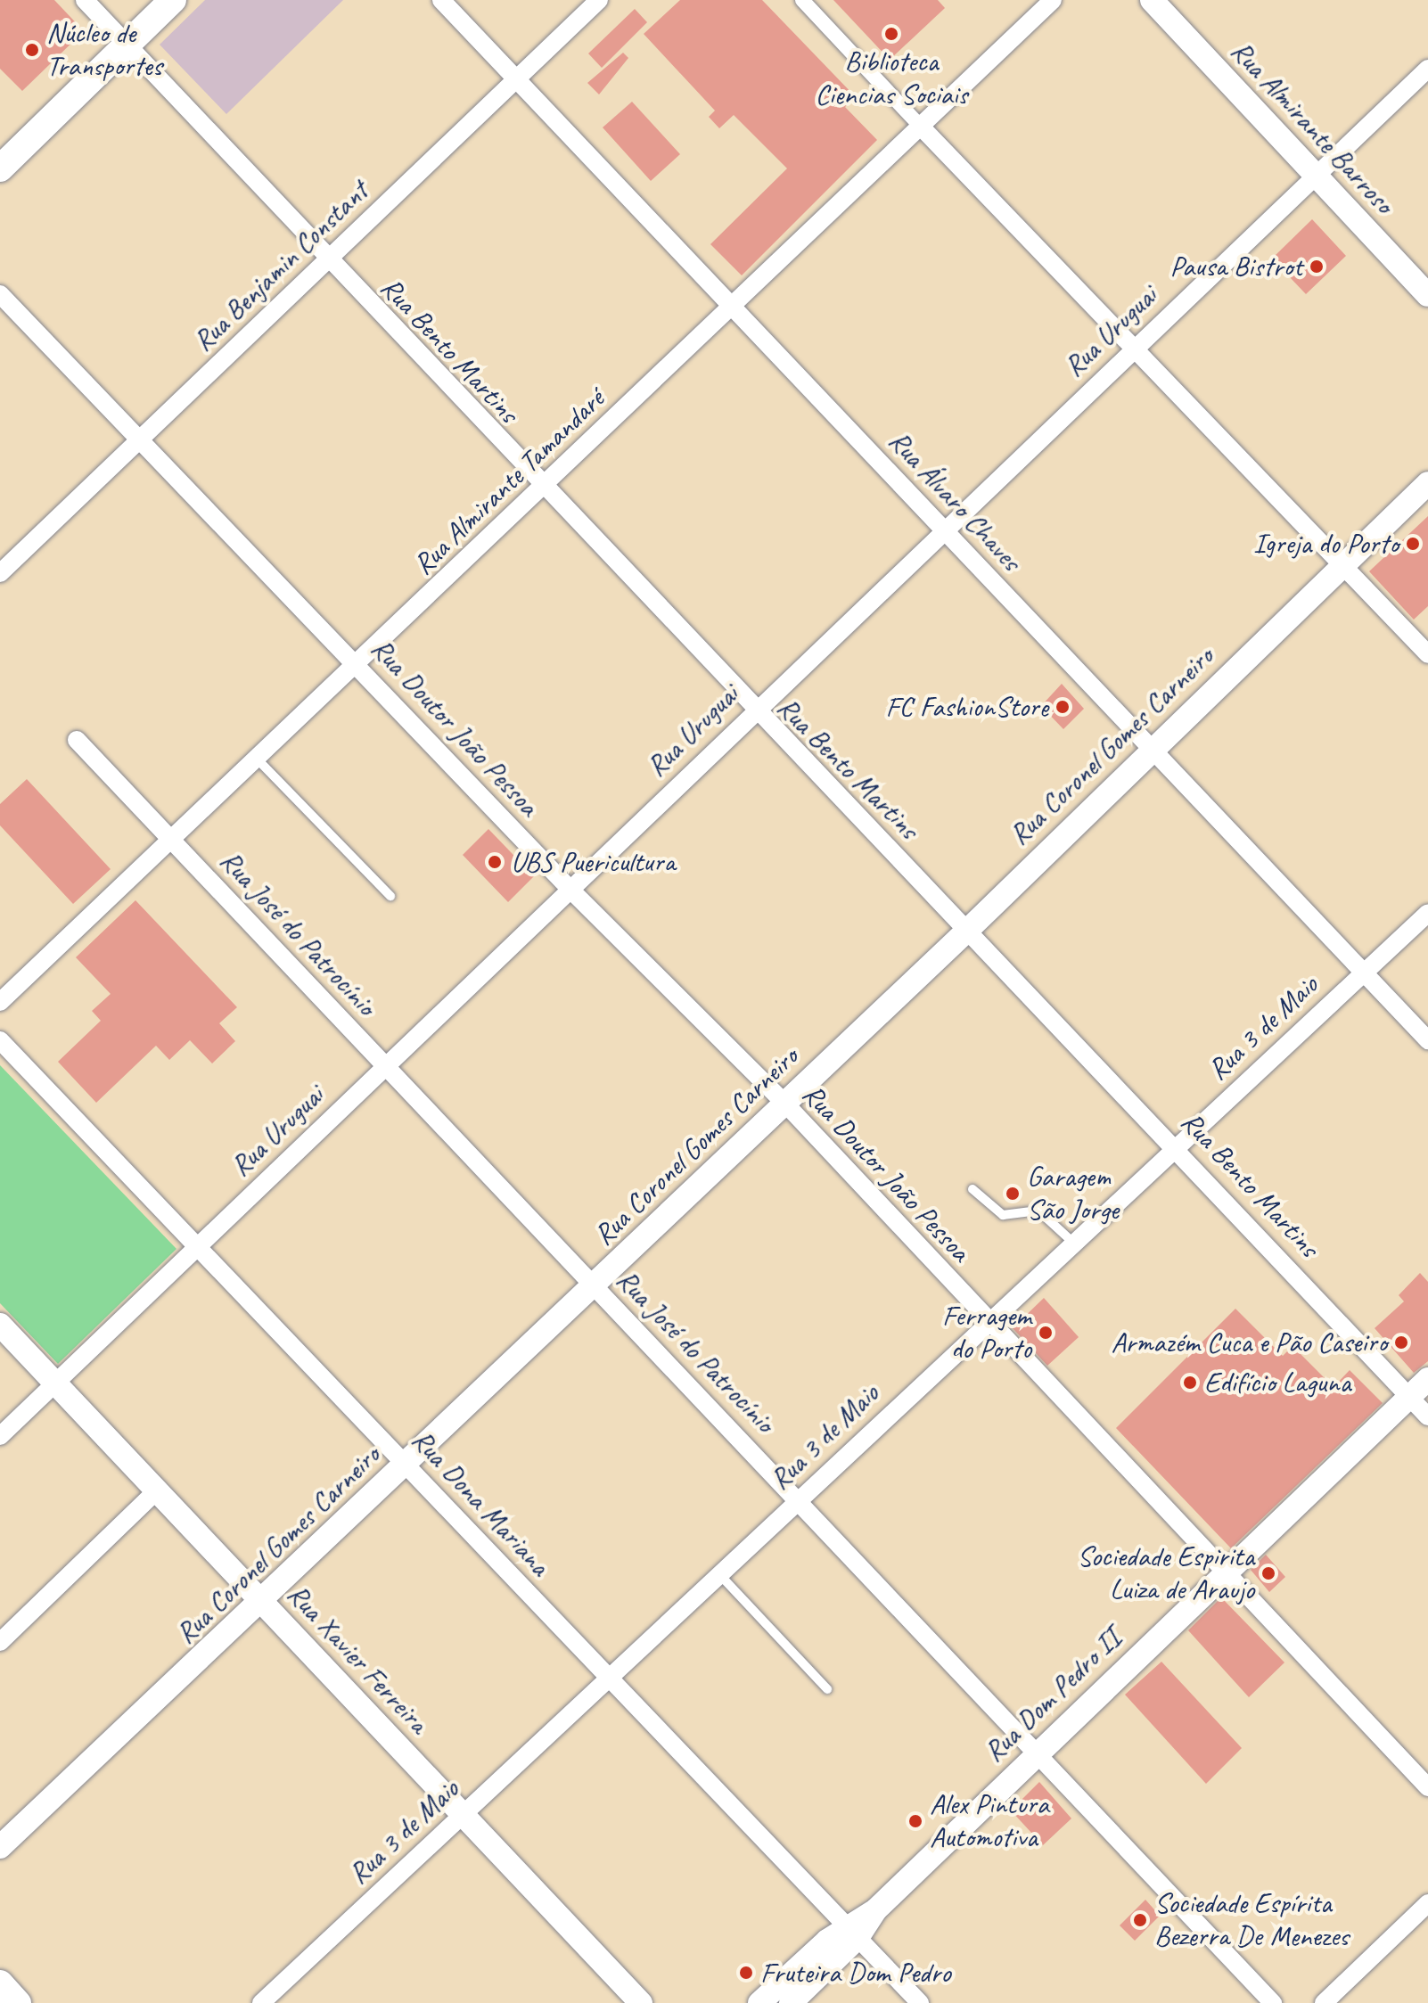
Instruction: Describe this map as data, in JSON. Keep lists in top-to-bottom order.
{
  "streets": {
    "street": [
      "Rua Almirante Barroso",
      "Rua Benjamin Constant",
      "Rua Uruguai",
      "Rua Bento Martins",
      "Rua Almirante Tamandaré",
      "Rua Álvaro Chaves",
      "Rua Doutor João Pessoa",
      "Rua Coronel Gomes Carneiro",
      "Rua José do Patrocínio",
      "Rua 3 de Maio",
      "Rua Dona Mariana",
      "Rua Xavier Ferreira",
      "Rua Dom Pedro II"
    ]
  },
  "crossings": [
    ["Rua Almirante Barroso", "Rua Uruguai"],
    ["Rua Benjamin Constant", "Rua Bento Martins"],
    ["Rua Benjamin Constant", "Rua Álvaro Chaves"],
    ["Rua Benjamin Constant", "Rua Doutor João Pessoa"],
    ["Rua Uruguai", "Rua Bento Martins"],
    ["Rua Uruguai", "Rua Álvaro Chaves"],
    ["Rua Uruguai", "Rua Doutor João Pessoa"],
    ["Rua Uruguai", "Rua José do Patrocínio"],
    ["Rua Uruguai", "Rua Dona Mariana"],
    ["Rua Uruguai", "Rua Xavier Ferreira"],
    ["Rua Bento Martins", "Rua Almirante Tamandaré"],
    ["Rua Bento Martins", "Rua Coronel Gomes Carneiro"],
    ["Rua Bento Martins", "Rua 3 de Maio"],
    ["Rua Bento Martins", "Rua Dom Pedro II"],
    ["Rua Almirante Tamandaré", "Rua Álvaro Chaves"],
    ["Rua Almirante Tamandaré", "Rua Doutor João Pessoa"],
    ["Rua Almirante Tamandaré", "Rua José do Patrocínio"],
    ["Rua Álvaro Chaves", "Rua Coronel Gomes Carneiro"],
    ["Rua Álvaro Chaves", "Rua 3 de Maio"],
    ["Rua Doutor João Pessoa", "Rua Coronel Gomes Carneiro"],
    ["Rua Doutor João Pessoa", "Rua 3 de Maio"],
    ["Rua Doutor João Pessoa", "Rua Dom Pedro II"],
    ["Rua Coronel Gomes Carneiro", "Rua José do Patrocínio"],
    ["Rua Coronel Gomes Carneiro", "Rua Dona Mariana"],
    ["Rua Coronel Gomes Carneiro", "Rua Xavier Ferreira"],
    ["Rua José do Patrocínio", "Rua 3 de Maio"],
    ["Rua José do Patrocínio", "Rua Dom Pedro II"],
    ["Rua 3 de Maio", "Rua Dona Mariana"],
    ["Rua 3 de Maio", "Rua Xavier Ferreira"],
    ["Rua Dona Mariana", "Rua Dom Pedro II"]
  ],
  "places": [
    "Biblioteca Ciencias Sociais",
    "Núcleo de Transportes",
    "Pausa Bistrot",
    "Igreja do Porto",
    "FC FashionStore",
    "UBS Puericultura",
    "Garagem São Jorge",
    "Ferragem do Porto",
    "Armazém Cuca e Pão Caseiro",
    "Edifício Laguna",
    "Sociedade Espirita Luiza de Araujo",
    "Alex Pintura Automotiva",
    "Sociedade Espírita Bezerra De Menezes",
    "Fruteira Dom Pedro"
  ]
}
